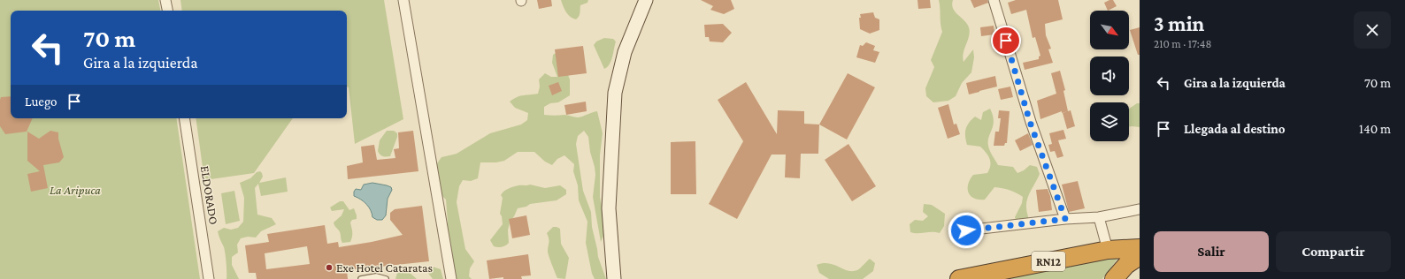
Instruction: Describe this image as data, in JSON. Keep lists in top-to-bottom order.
{
  "streets": {
    "highway": ["RN12"],
    "street": ["ELDORADO"]
  },
  "parks": ["La Aripuca"],
  "places": ["Exe Hotel Cataratas"],
  "north": "bottom right",
  "page": {
    "heading": ["3 min", "210 m · 17:48"],
    "turn": ["70 m", "Gira a la izquierda"],
    "list": [
      {
        "name": "Gira a la izquierda",
        "value": "70 m"
      },
      {
        "name": "Llegada al destino",
        "value": "140 m"
      }
    ],
    "then": "Luego",
    "buttons": ["Salir", "Compartir"]
  }
}
